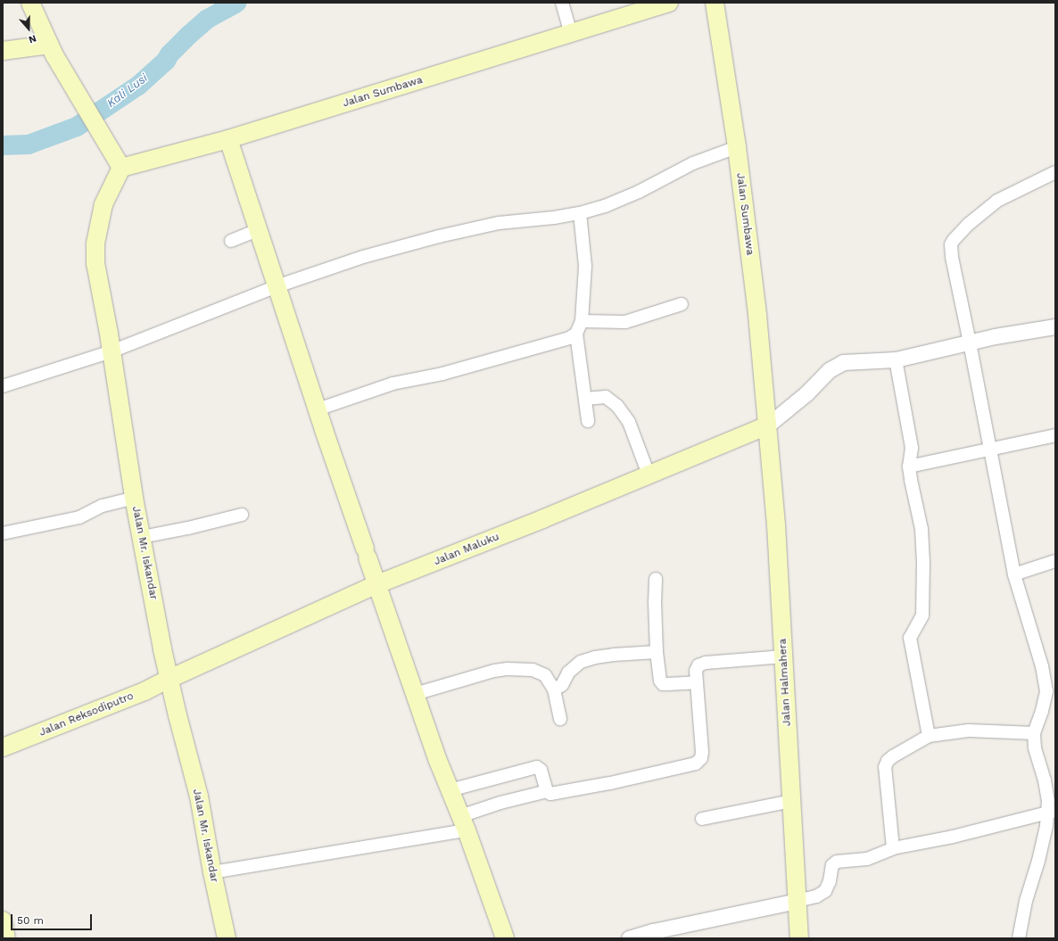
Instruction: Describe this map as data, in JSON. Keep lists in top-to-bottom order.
{
  "streets": {
    "main road": [
      "Jalan Sumbawa",
      "Jalan Maluku",
      "Jalan Mr. Iskandar",
      "Jalan Halmahera",
      "Jalan Reksodiputro"
    ]
  },
  "crossings": [
    ["Jalan Sumbawa", "Jalan Maluku"],
    ["Jalan Sumbawa", "Jalan Mr. Iskandar"],
    ["Jalan Sumbawa", "Jalan Halmahera"],
    ["Jalan Maluku", "Jalan Mr. Iskandar"],
    ["Jalan Maluku", "Jalan Halmahera"],
    ["Jalan Maluku", "Jalan Reksodiputro"],
    ["Jalan Mr. Iskandar", "Jalan Reksodiputro"]
  ],
  "water": ["Kali Lusi"],
  "scale_bar": "50 m",
  "north": "bottom"
}
